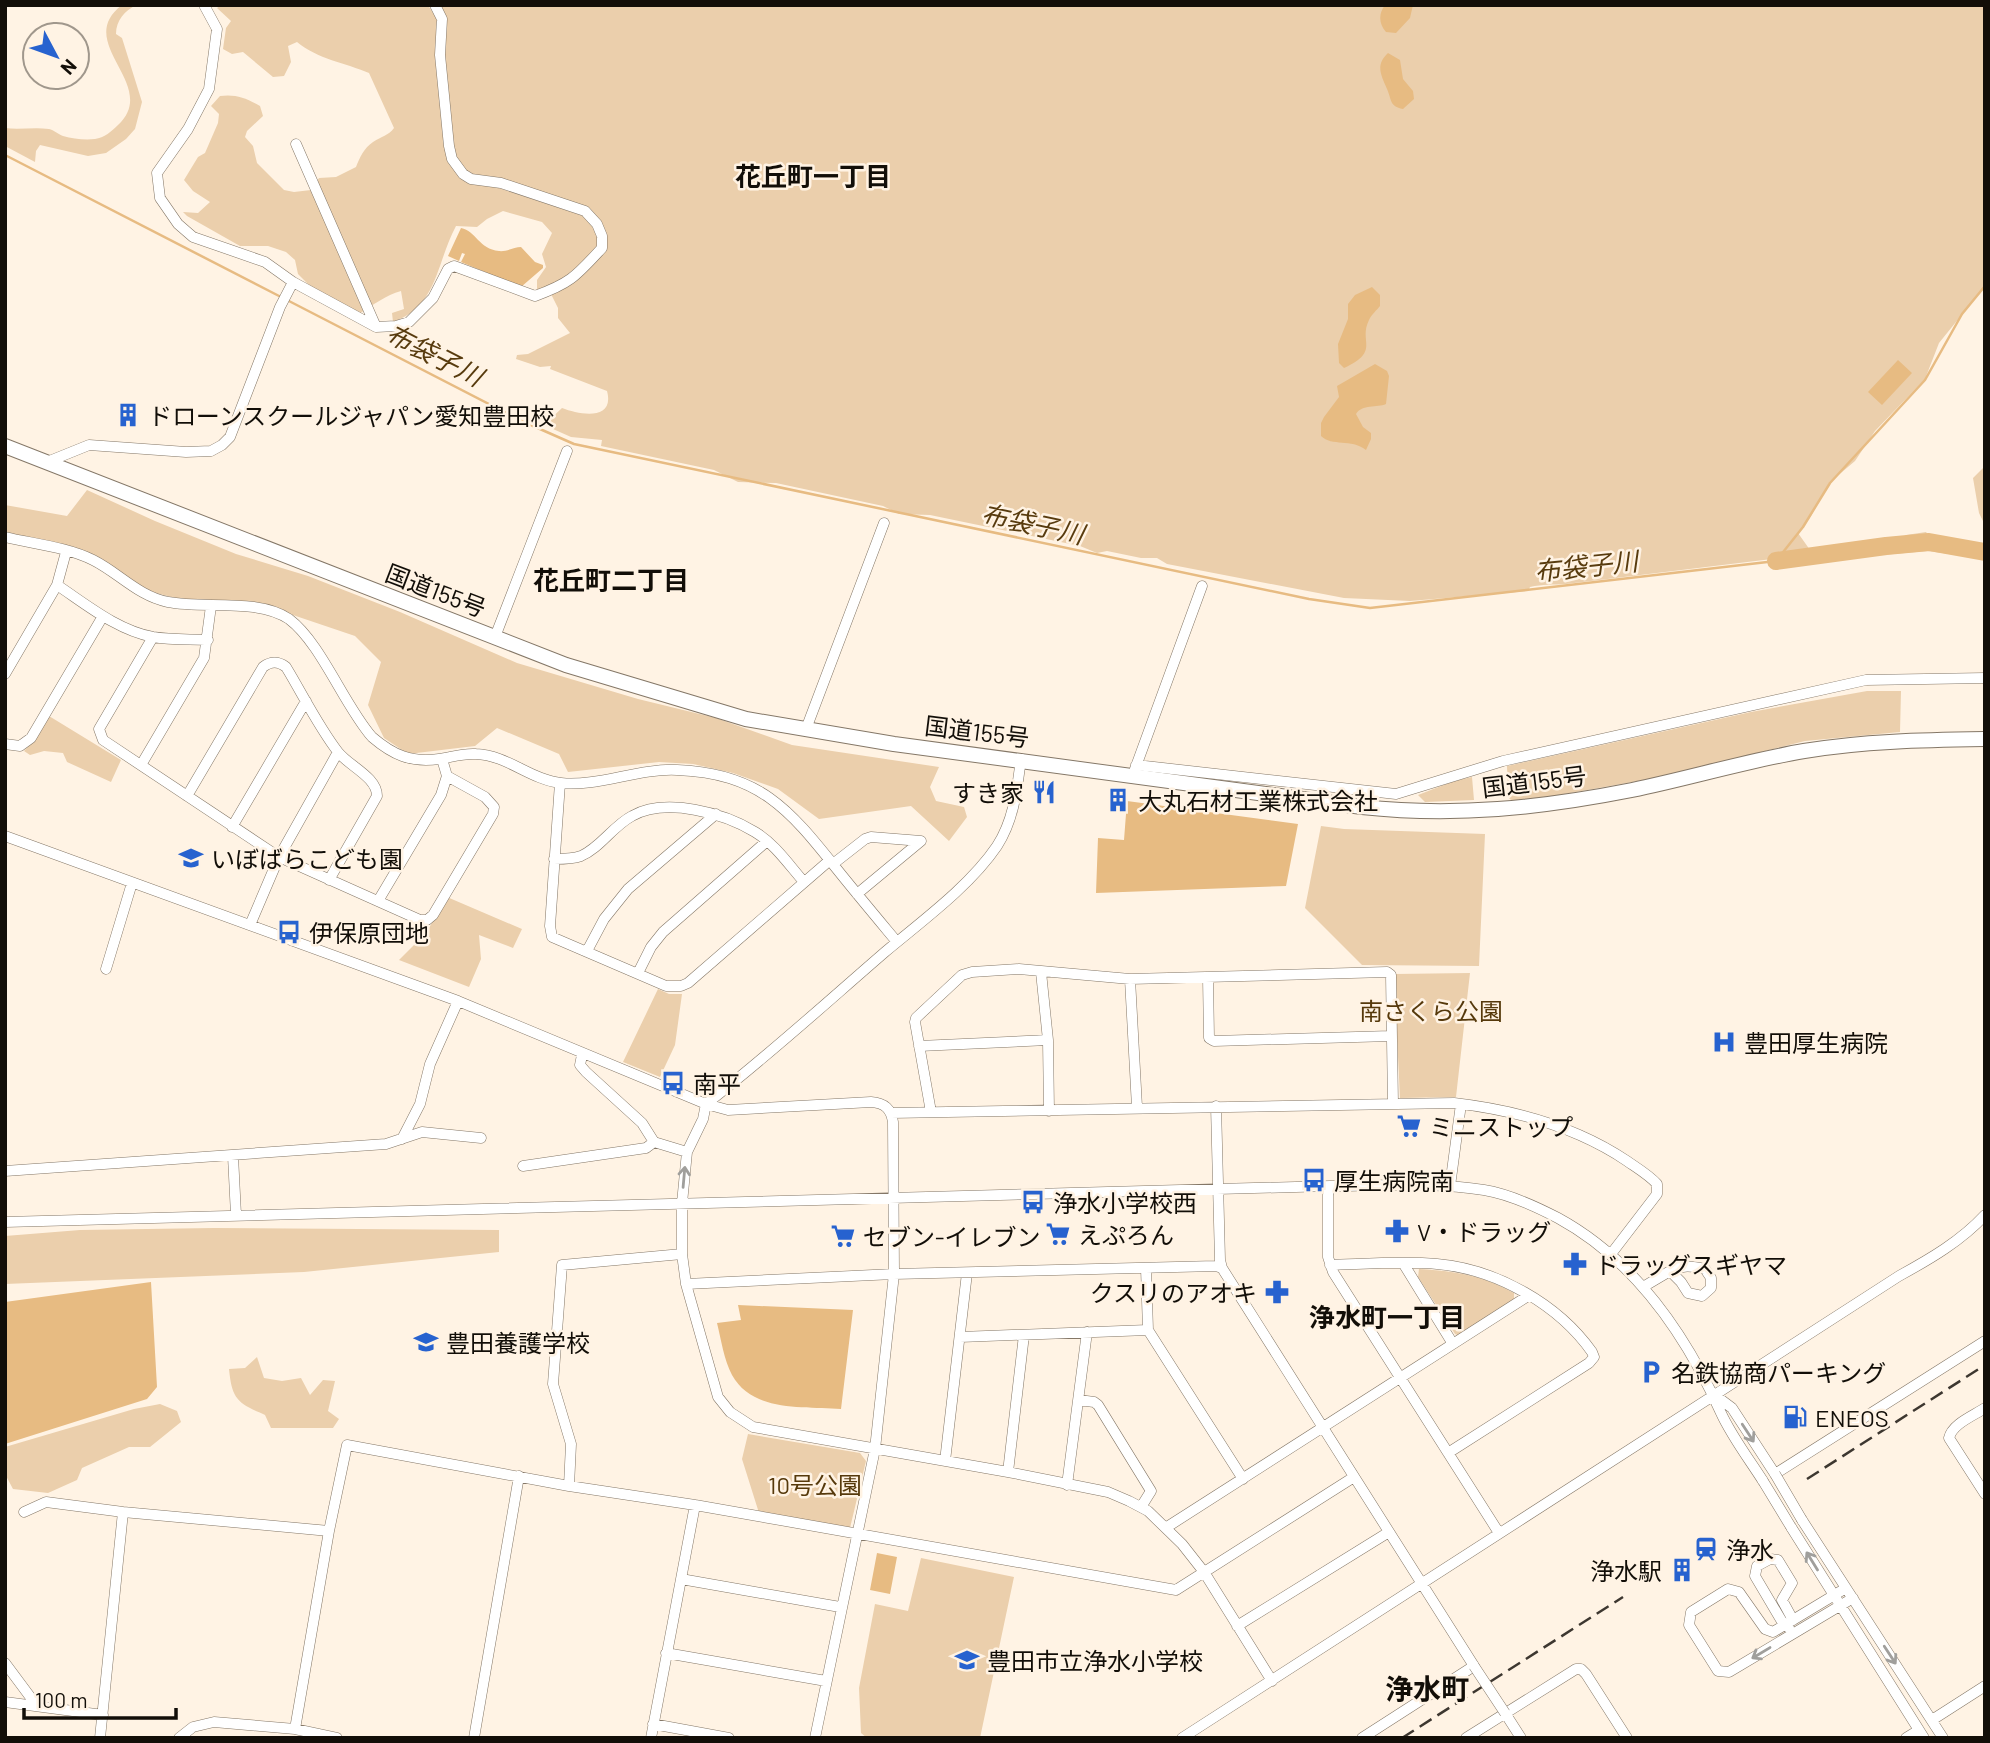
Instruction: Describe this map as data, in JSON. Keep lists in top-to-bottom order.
{
  "streets": {
    "highway": ["国道155号"]
  },
  "districts": [
    "花丘町一丁目",
    "花丘町二丁目",
    "浄水町一丁目",
    "浄水町"
  ],
  "water": ["布袋子川"],
  "parks": ["南さくら公園", "10号公園"],
  "places": {
    "building": ["ドローンスクールジャパン愛知豊田校", "大丸石材工業株式会社", "浄水駅"],
    "restaurant": ["すき家"],
    "school or university": ["いぼばらこども園", "豊田養護学校", "豊田市立浄水小学校"],
    "bus stop": [
      "伊保原団地",
      "南平",
      "厚生病院南",
      "浄水小学校西"
    ],
    "hospital": ["豊田厚生病院"],
    "supermarket": ["ミニストップ", "えぷろん", "セブン-イレブン"],
    "pharmacy": ["V・ドラッグ", "ドラッグスギヤマ", "クスリのアオキ"],
    "parking": ["名鉄協商パーキング"],
    "fuel station": ["ENEOS"],
    "station": ["浄水"]
  },
  "scale_bar": "100 m",
  "north": "bottom right"
}
